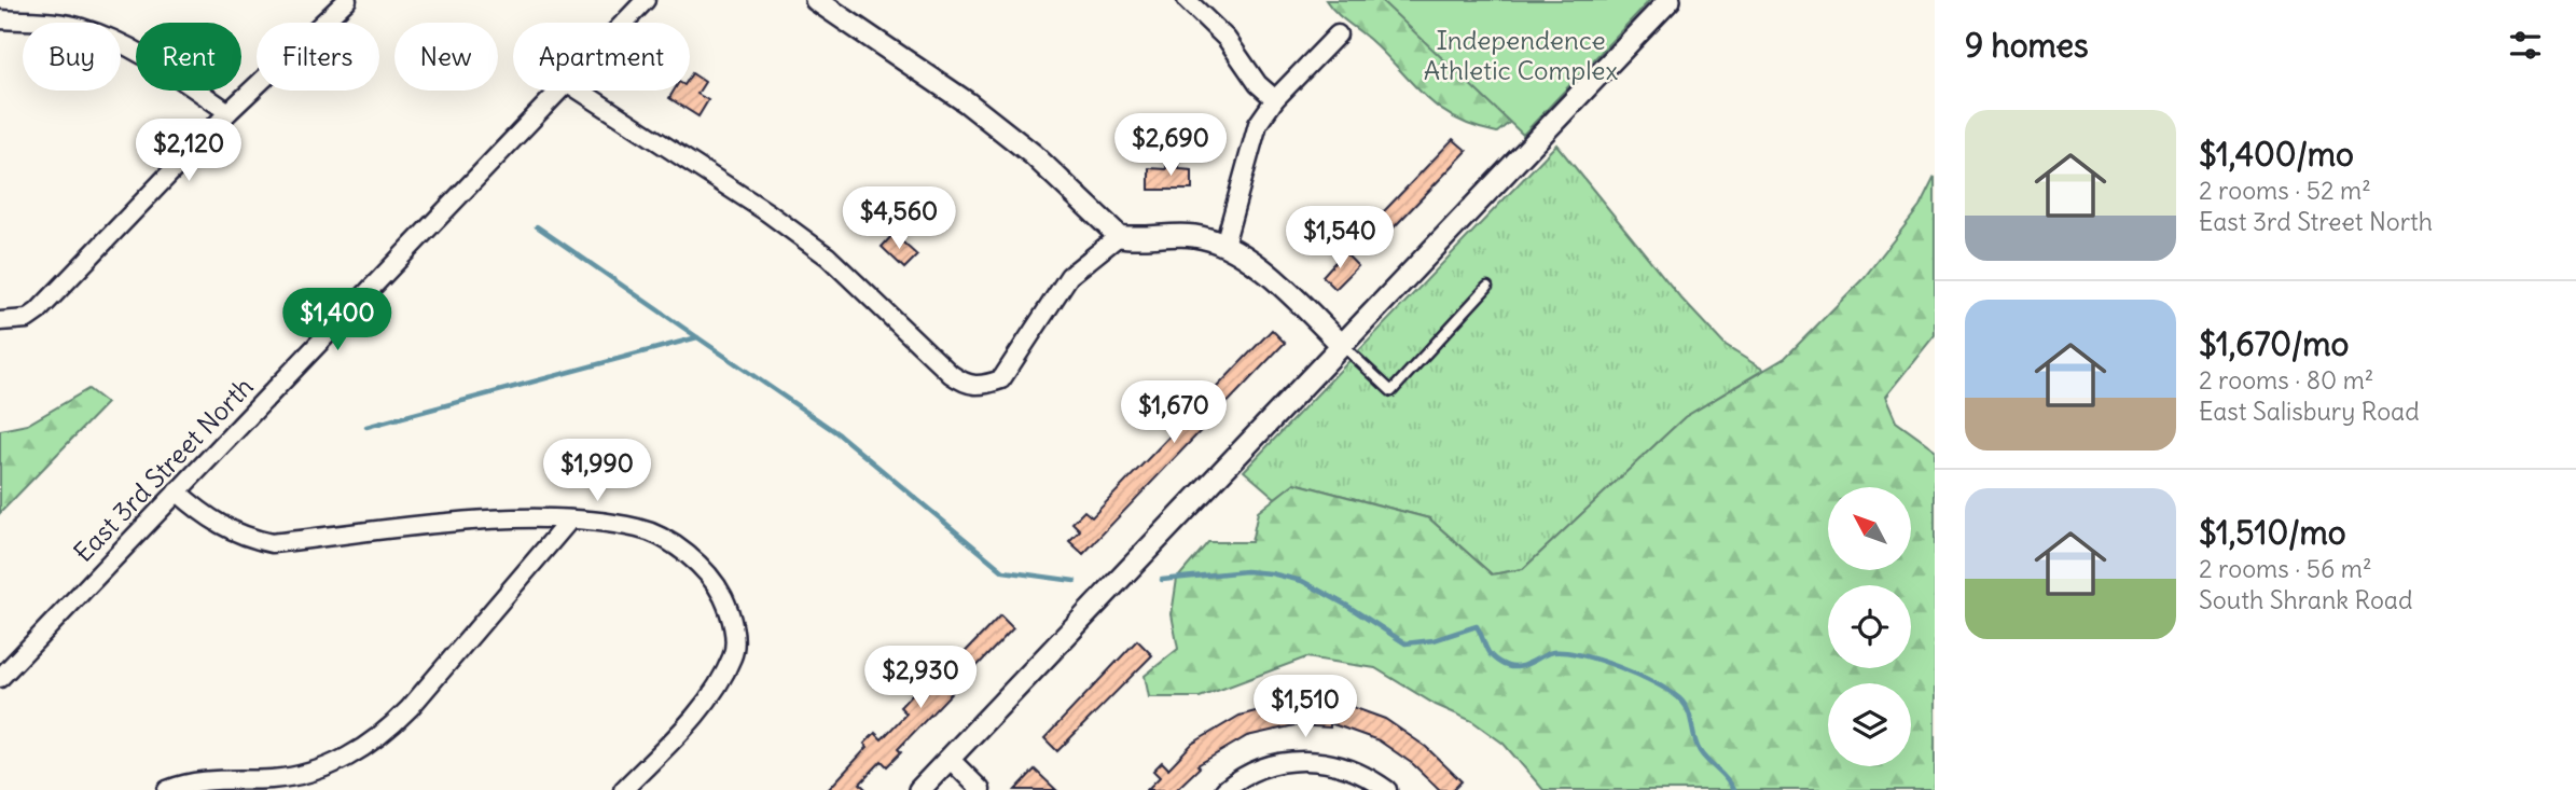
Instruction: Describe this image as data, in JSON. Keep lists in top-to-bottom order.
{
  "streets": {
    "street": ["East 3rd Street North"]
  },
  "parks": ["Independence Athletic Complex"],
  "north": "top left",
  "page": {
    "heading": "9 homes",
    "chip": [
      "Buy",
      "Rent",
      "Filters",
      "New",
      "Apartment"
    ],
    "list": [
      {
        "name": "$1,400/mo",
        "note": "2 rooms · 52 m² · East 3rd Street North"
      },
      {
        "name": "$1,670/mo",
        "note": "2 rooms · 80 m² · East Salisbury Road"
      },
      {
        "name": "$1,510/mo",
        "note": "2 rooms · 56 m² · South Shrank Road"
      }
    ],
    "price": [
      "$2,690",
      "$2,120",
      "$4,560",
      "$1,540",
      "$1,400",
      "$1,670",
      "$1,990",
      "$2,930",
      "$1,510"
    ]
  }
}
